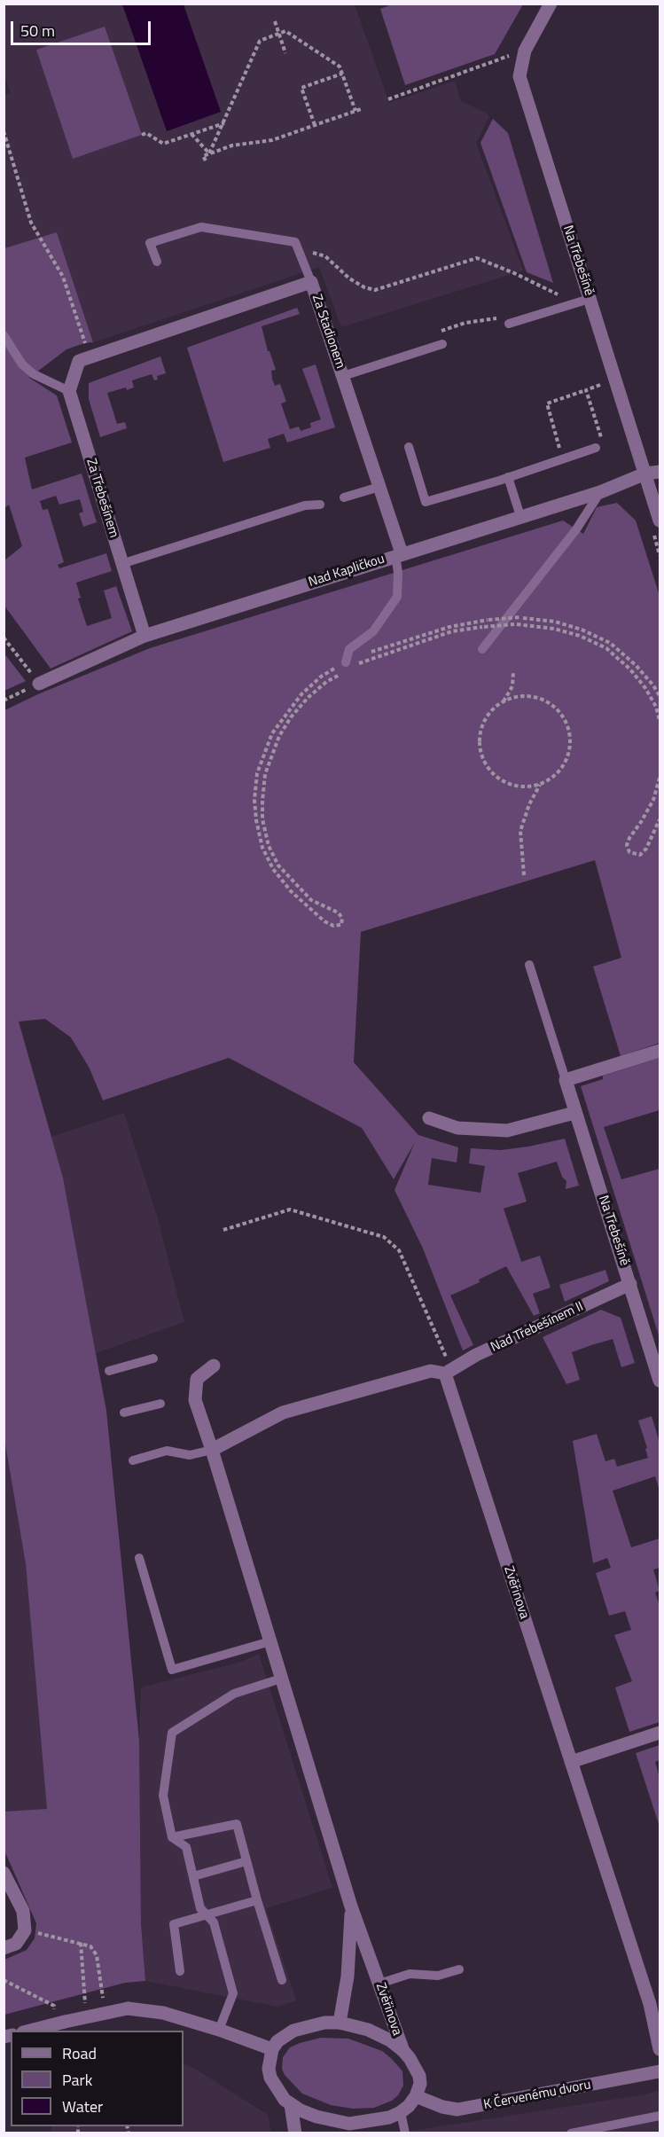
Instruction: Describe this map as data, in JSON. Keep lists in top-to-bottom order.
{
  "streets": {
    "street": [
      "Na Třebešíně",
      "Za Stadionem",
      "Za Třebešínem",
      "Nad Kapličkou",
      "Nad Třebešínem II",
      "Zvěřinova",
      "K Červenému dvoru"
    ]
  },
  "crossings": [
    ["Na Třebešíně", "Nad Kapličkou"],
    ["Na Třebešíně", "Nad Třebešínem II"],
    ["Za Stadionem", "Nad Kapličkou"],
    ["Za Třebešínem", "Nad Kapličkou"],
    ["Nad Třebešínem II", "Zvěřinova"],
    ["Zvěřinova", "K Červenému dvoru"]
  ],
  "legend": ["Road", "Park", "Water"],
  "scale_bar": "50 m"
}
